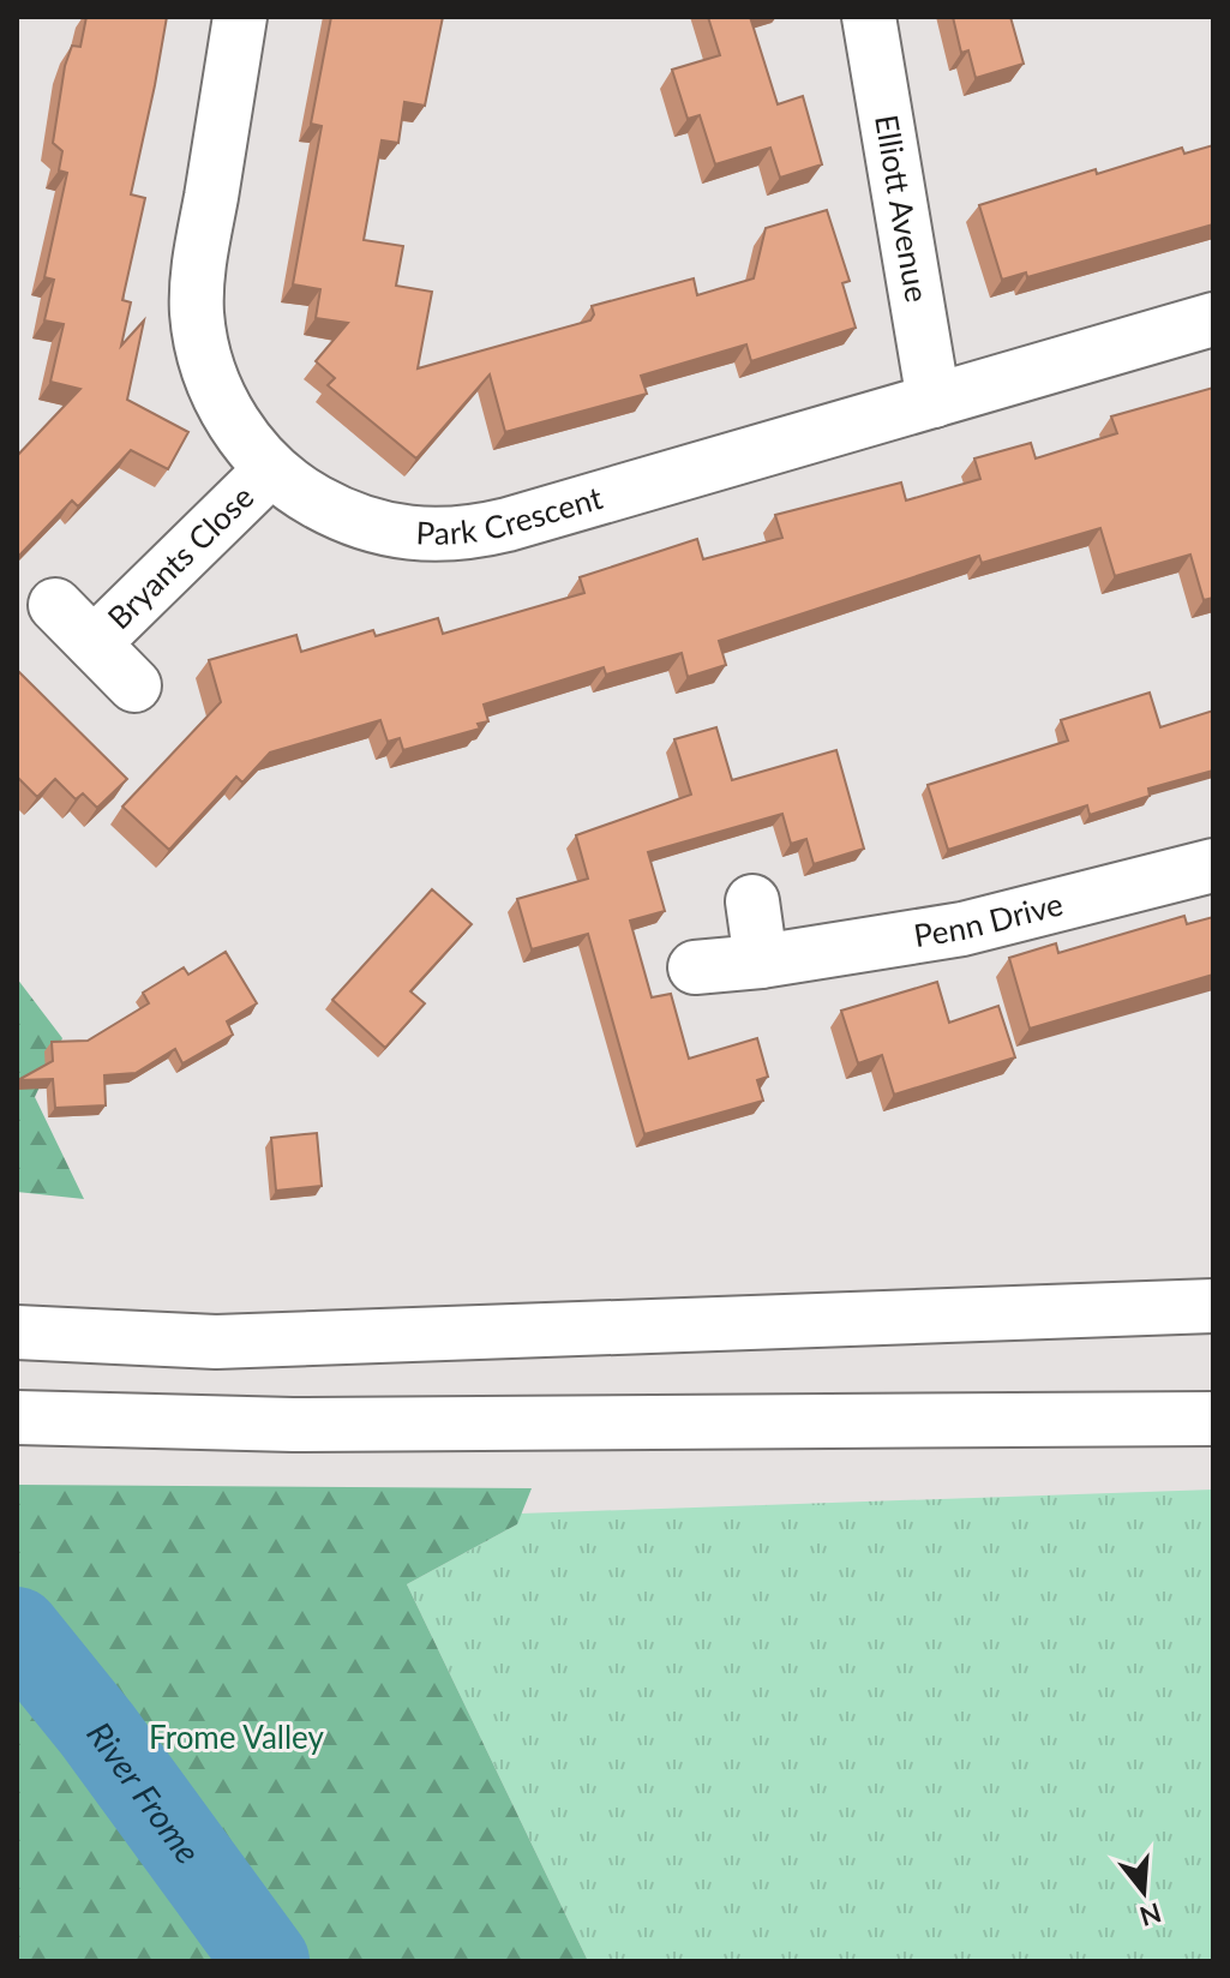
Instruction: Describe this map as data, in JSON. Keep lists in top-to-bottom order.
{
  "streets": {
    "main road": [
      "Elliott Avenue",
      "Park Crescent",
      "Bryants Close",
      "Penn Drive"
    ]
  },
  "crossings": [
    ["Elliott Avenue", "Park Crescent"],
    ["Park Crescent", "Bryants Close"]
  ],
  "water": ["River Frome"],
  "parks": ["Frome Valley"],
  "north": "bottom"
}
